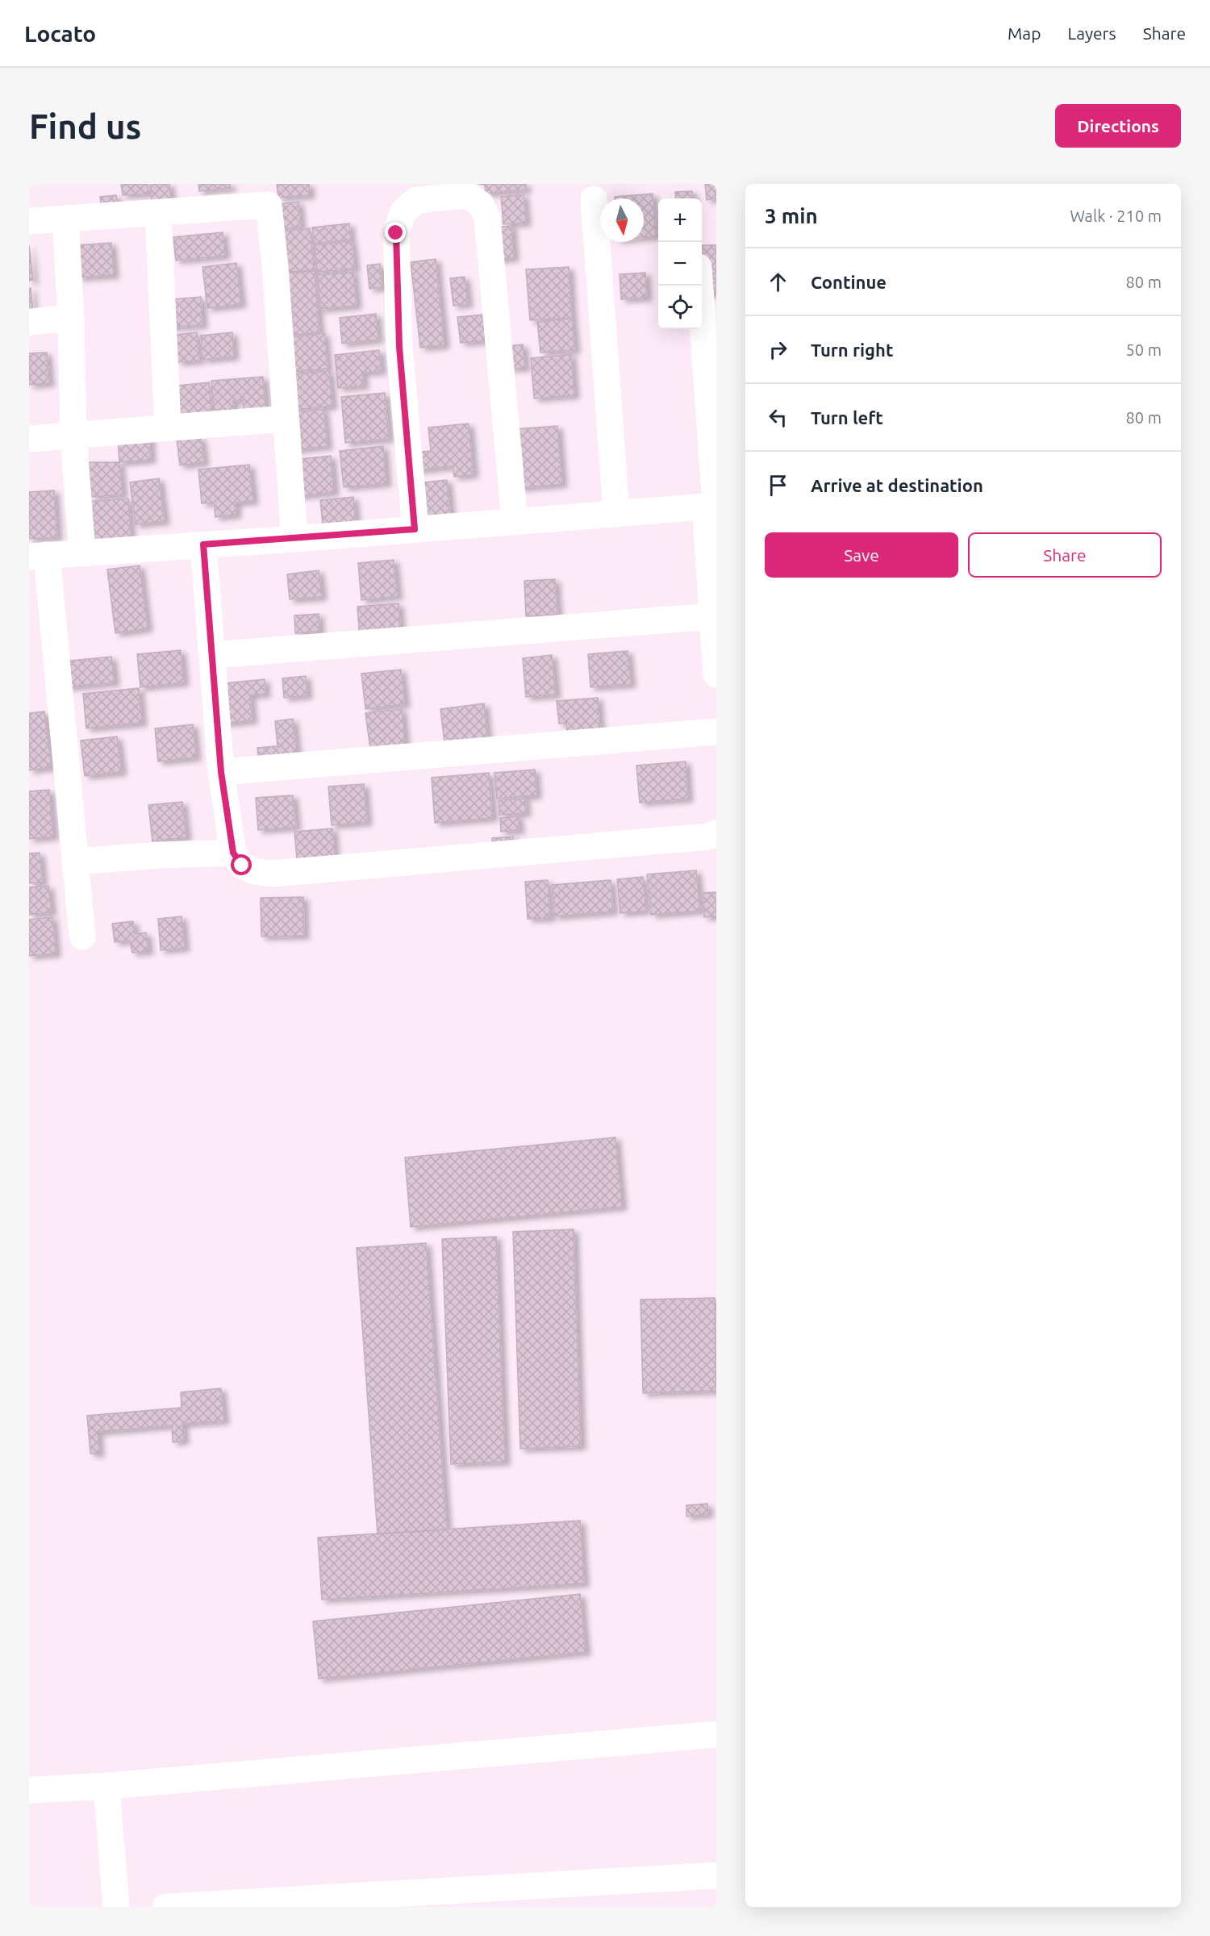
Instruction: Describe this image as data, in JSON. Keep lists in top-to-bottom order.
{
  "north": "bottom",
  "page": {
    "header": "Locato",
    "nav": ["Map", "Layers", "Share"],
    "buttons": [
      "Directions",
      ["Save", "Share"]
    ],
    "title": "Find us",
    "heading": ["3 min", "Walk · 210 m"],
    "map_buttons": ["+", "−"],
    "list": [
      ["Continue", "80 m"],
      ["Turn right", "50 m"],
      ["Turn left", "80 m"],
      "Arrive at destination"
    ]
  }
}
